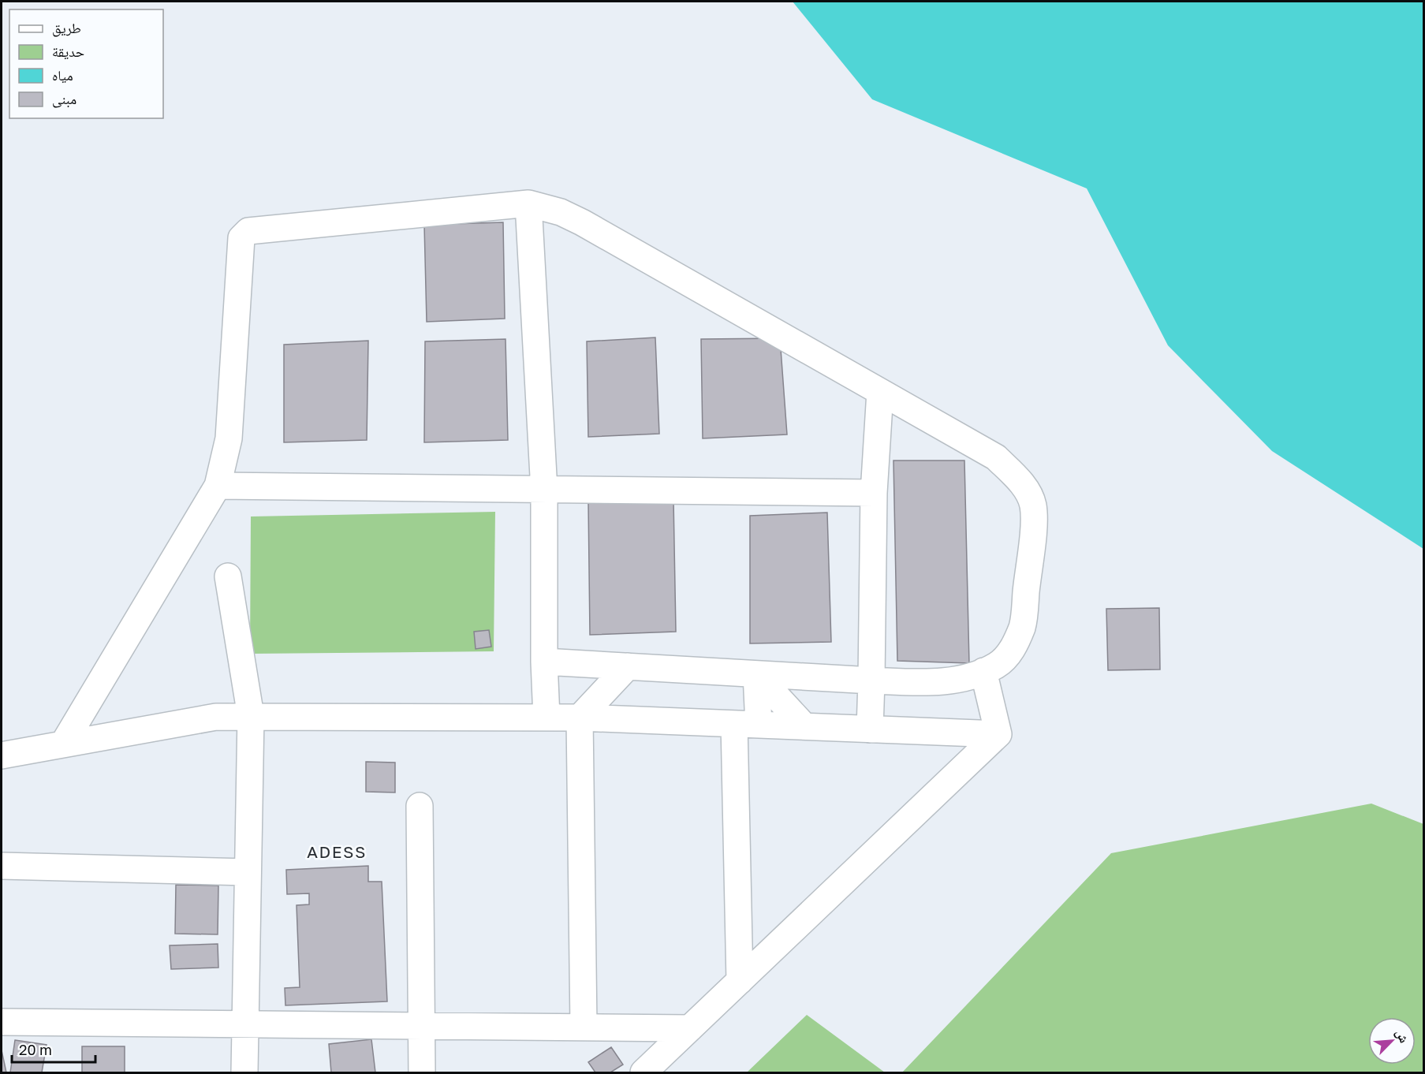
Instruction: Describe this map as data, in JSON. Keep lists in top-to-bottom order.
{
  "districts": ["ADESS"],
  "legend": [
    "طريق",
    "حديقة",
    "مياه",
    "مبنى"
  ],
  "scale_bar": "20 m",
  "north": "top right"
}
